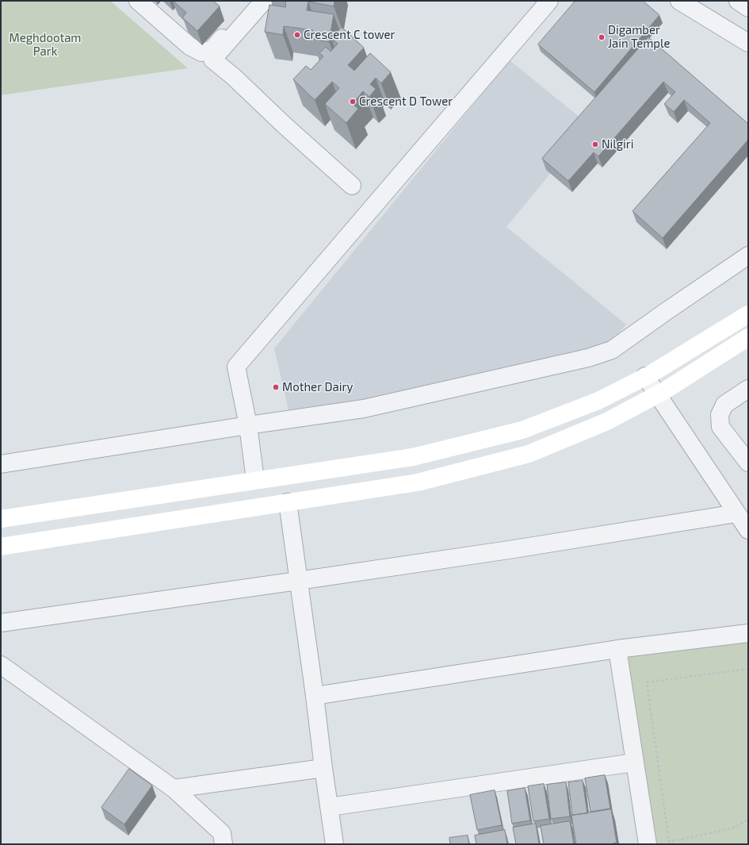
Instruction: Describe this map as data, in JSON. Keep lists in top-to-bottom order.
{
  "parks": ["Meghdootam Park"],
  "places": [
    "Crescent C tower",
    "Digamber Jain Temple",
    "Crescent D Tower",
    "Nilgiri",
    "Mother Dairy"
  ]
}
